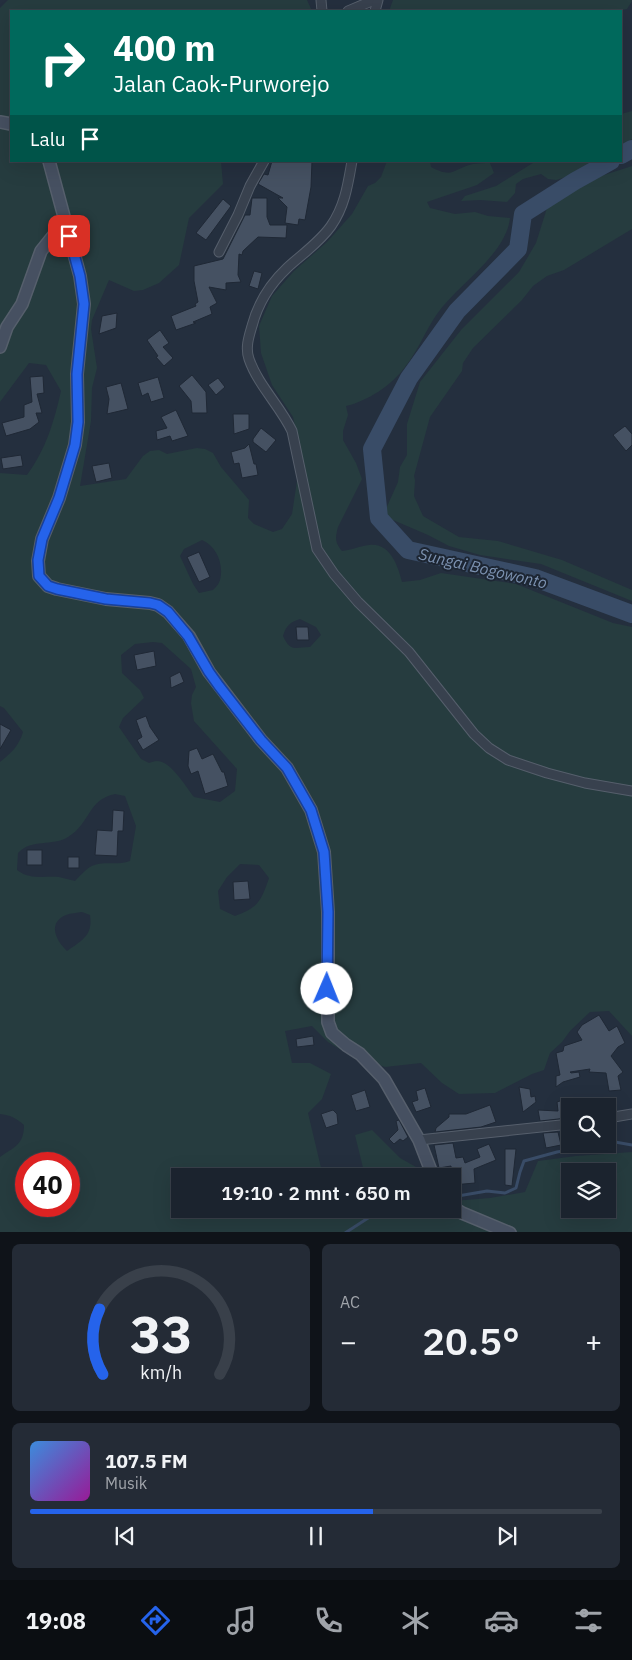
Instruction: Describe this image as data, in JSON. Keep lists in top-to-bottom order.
{
  "water": ["Sungai Bogowonto"],
  "page": {
    "turn": ["400 m", "Jalan Caok-Purworejo"],
    "then": "Lalu",
    "limit": "40",
    "trip": "19:10 · 2 mnt · 650 m",
    "tile": "AC",
    "heat": ["−", "20.5°", "+"],
    "song": ["107.5 FM", "Musik"],
    "tabs": "19:08",
    "gauge": ["33", "km/h"]
  }
}
